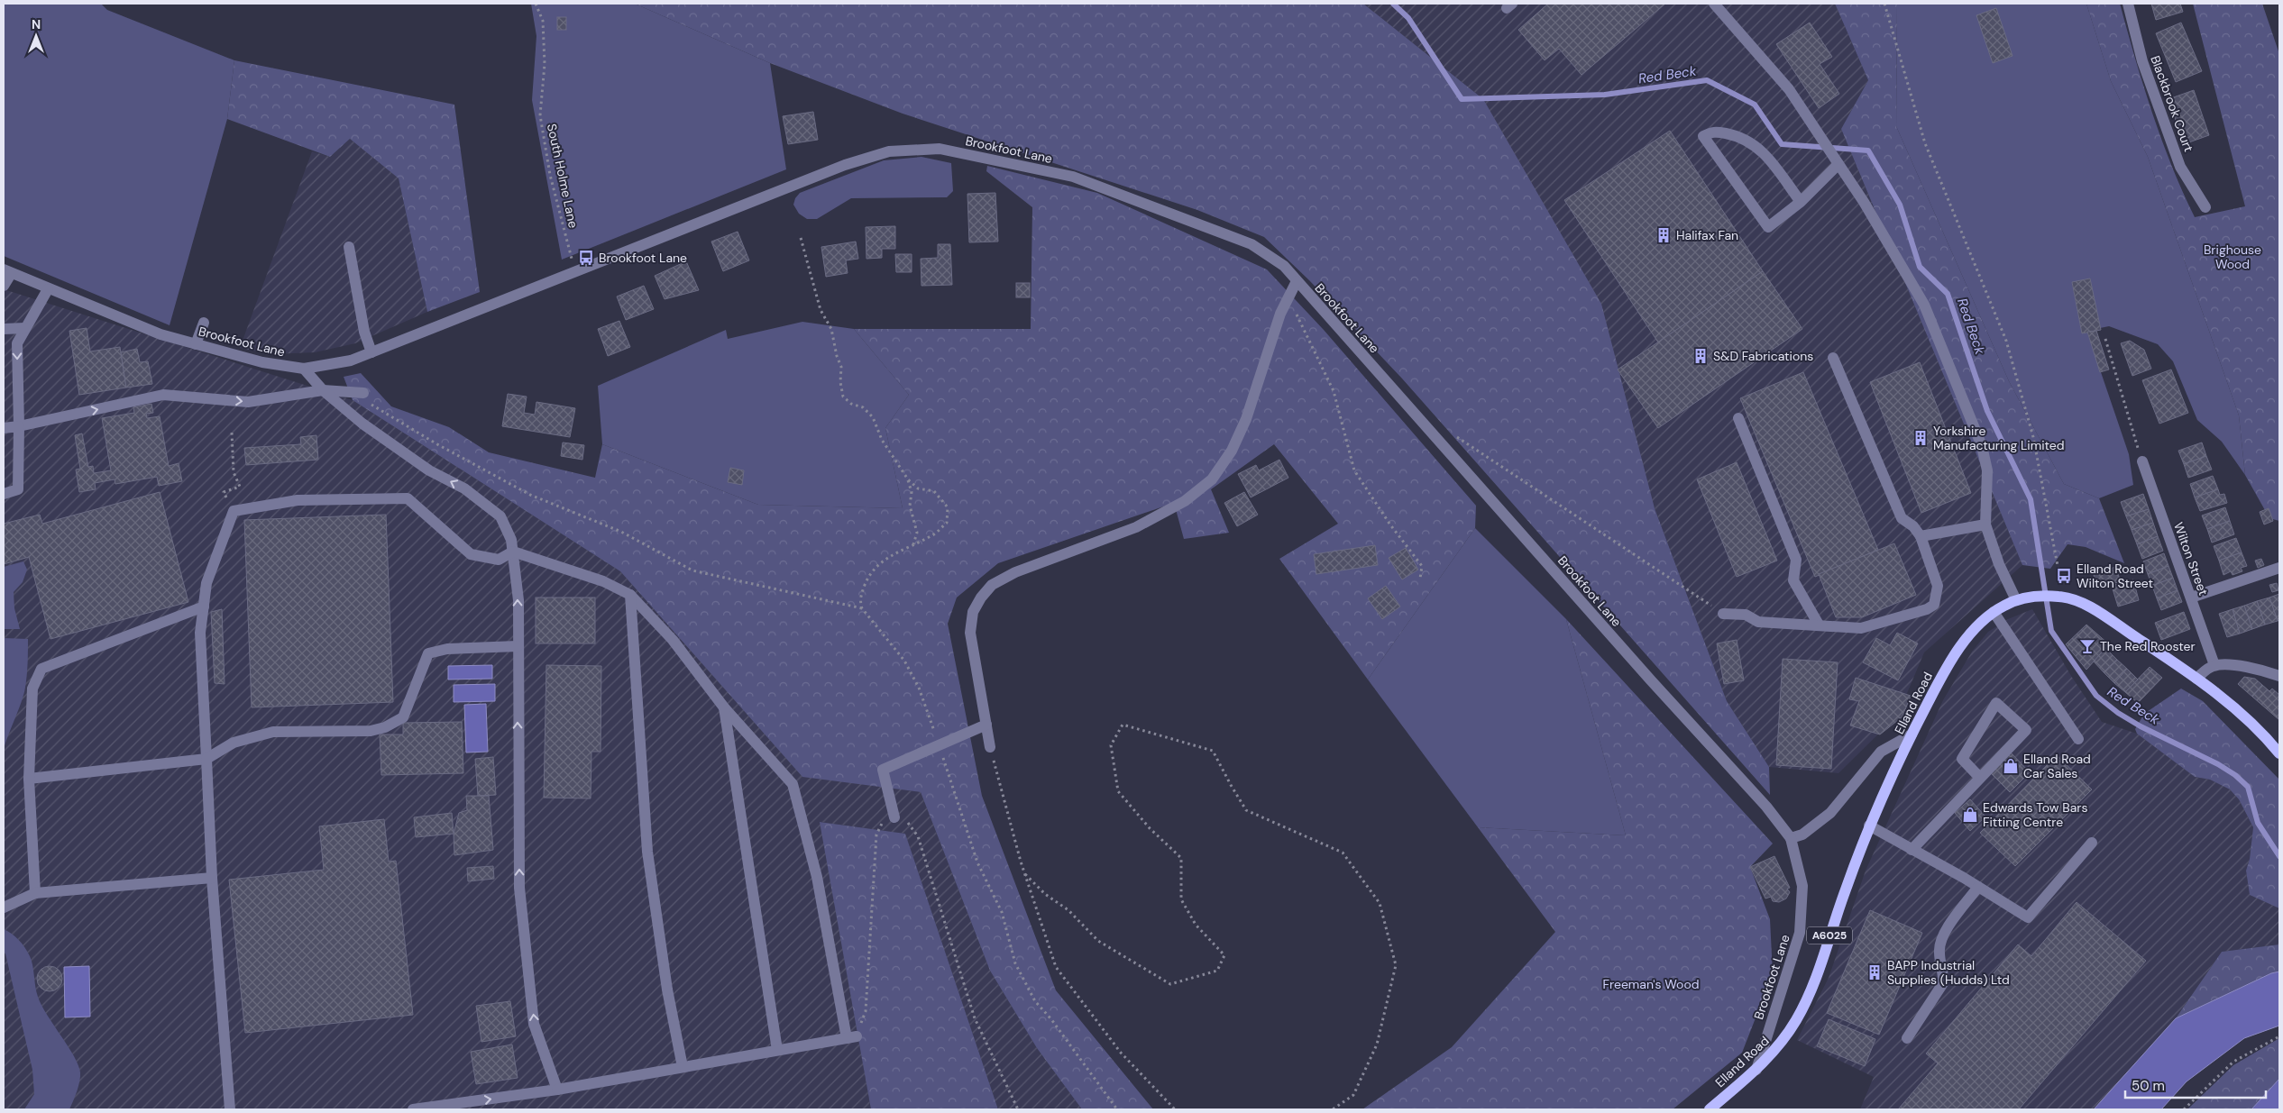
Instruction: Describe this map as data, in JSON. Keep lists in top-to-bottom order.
{
  "streets": {
    "main road": ["Elland Road", "A6025"],
    "street": ["Blackbrook Court", "Brookfoot Lane", "Wilton Street"],
    "path": ["South Holme Lane"]
  },
  "crossings": [
    ["Brookfoot Lane", "South Holme Lane"],
    ["Brookfoot Lane", "Elland Road"]
  ],
  "water": ["Red Beck"],
  "parks": ["Brighouse Wood", "Freeman's Wood"],
  "places": {
    "building": [
      "Halifax Fan",
      "S&D Fabrications",
      "Yorkshire Manufacturing Limited",
      "BAPP Industrial Supplies (Hudds) Ltd"
    ],
    "bus stop": ["Brookfoot Lane", "Elland Road Wilton Street"],
    "bar": ["The Red Rooster"],
    "shop": ["Elland Road Car Sales", "Edwards Tow Bars Fitting Centre"]
  },
  "scale_bar": "50 m",
  "north": "top"
}
